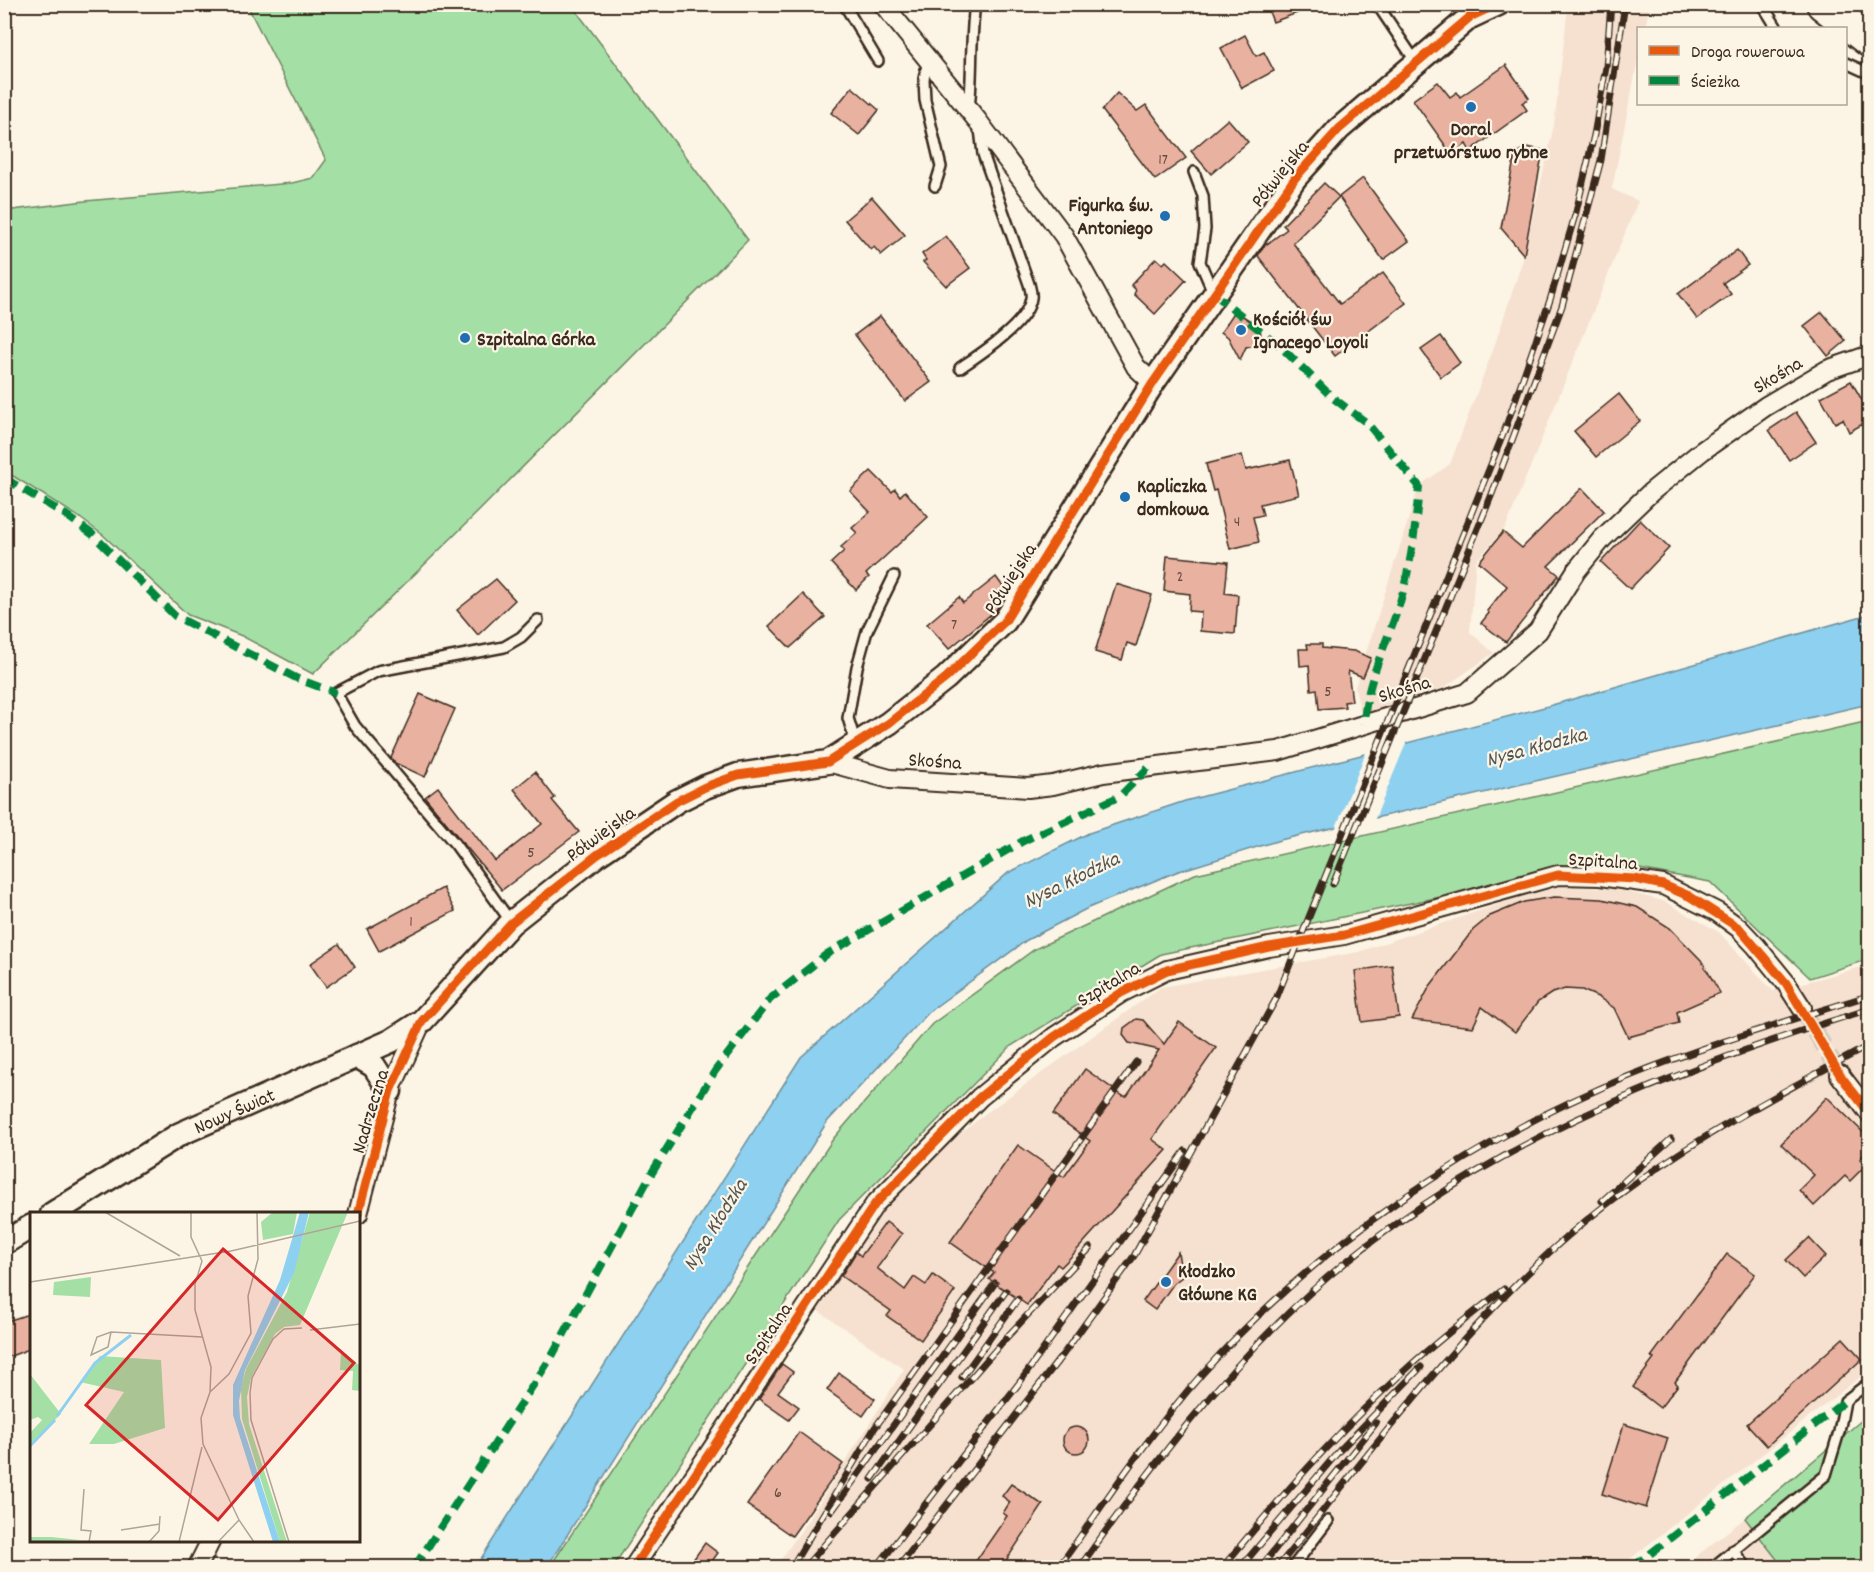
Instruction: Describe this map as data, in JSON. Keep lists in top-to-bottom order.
{
  "streets": {
    "street": [
      "Półwiejska",
      "Skośna",
      "Szpitalna",
      "Nowy Świat",
      "Nadrzeczna"
    ]
  },
  "crossings": [
    ["Półwiejska", "Skośna"],
    ["Półwiejska", "Nowy Świat"],
    ["Półwiejska", "Nadrzeczna"],
    ["Nowy Świat", "Nadrzeczna"]
  ],
  "water": ["Nysa Kłodzka"],
  "places": [
    "Doral przetwórstwo rybne",
    "Figurka św. Antoniego",
    "Kościół św Ignacego Loyoli",
    "Szpitalna Górka",
    "Kapliczka domkowa",
    "Kłodzko Główne KG"
  ],
  "house_numbers": [
    "17",
    "4",
    "2",
    "7",
    "5",
    "5",
    "1",
    "6"
  ],
  "legend": ["Droga rowerowa", "Ścieżka"]
}
